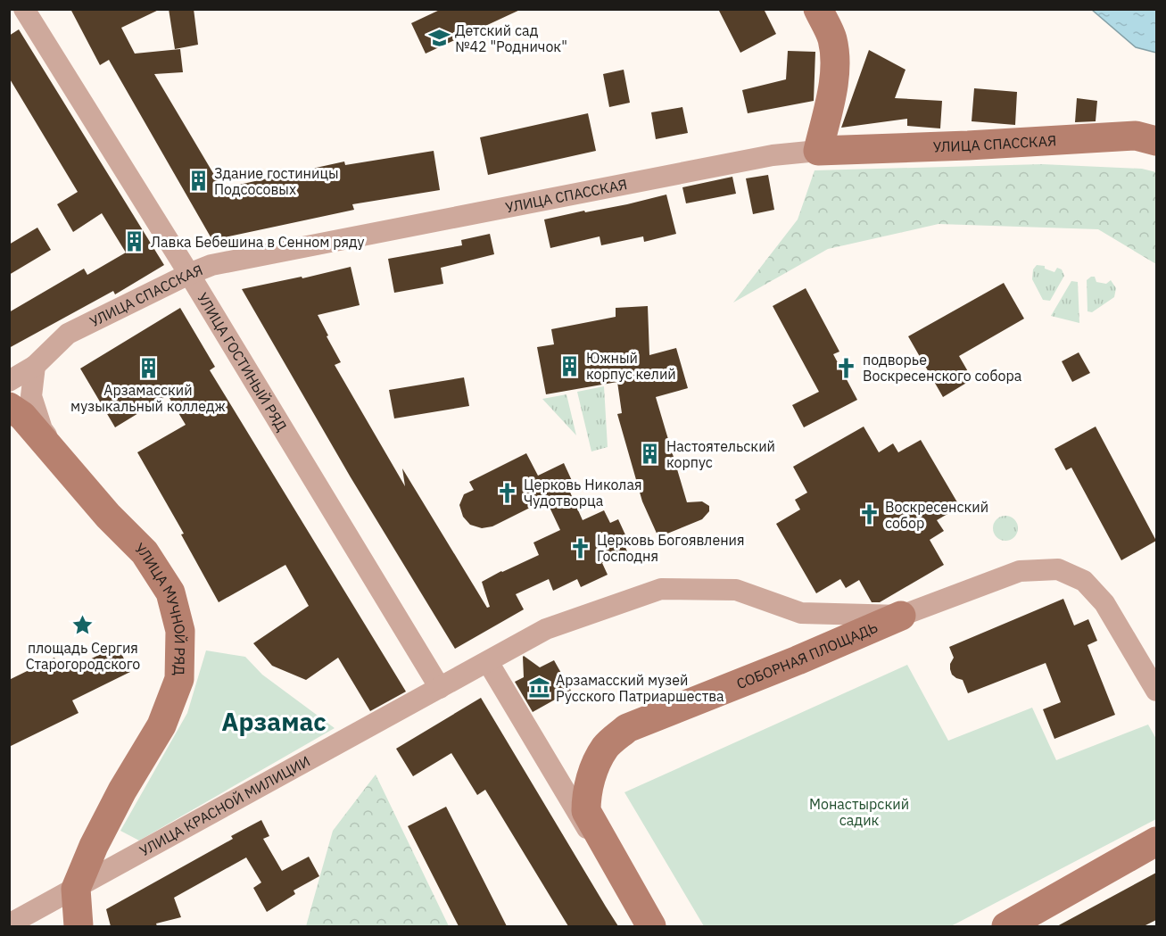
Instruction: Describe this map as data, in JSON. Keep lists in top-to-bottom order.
{
  "streets": {
    "street": [
      "УЛИЦА СПАССКАЯ",
      "УЛИЦА ГОСТИНЫЙ РЯД",
      "УЛИЦА МУЧНОЙ РЯД",
      "СОБОРНАЯ ПЛОЩАДЬ",
      "УЛИЦА КРАСНОЙ МИЛИЦИИ"
    ]
  },
  "crossings": [
    ["УЛИЦА СПАССКАЯ", "УЛИЦА ГОСТИНЫЙ РЯД"],
    ["УЛИЦА СПАССКАЯ", "УЛИЦА МУЧНОЙ РЯД"],
    ["УЛИЦА ГОСТИНЫЙ РЯД", "СОБОРНАЯ ПЛОЩАДЬ"],
    ["УЛИЦА ГОСТИНЫЙ РЯД", "УЛИЦА КРАСНОЙ МИЛИЦИИ"],
    ["УЛИЦА МУЧНОЙ РЯД", "УЛИЦА КРАСНОЙ МИЛИЦИИ"],
    ["СОБОРНАЯ ПЛОЩАДЬ", "УЛИЦА КРАСНОЙ МИЛИЦИИ"]
  ],
  "districts": ["Арзамас"],
  "parks": ["Монастырский садик"],
  "places": {
    "school or university": ["Детский сад №42 \"Родничок\""],
    "building": [
      "Здание гостиницы Подсосовых",
      "Лавка Бебешина в Сенном ряду",
      "Южный корпус келий",
      "Арзамасский музыкальный колледж",
      "Настоятельский корпус"
    ],
    "church": [
      "подворье Воскресенского собора",
      "Церковь Николая Чудотворца",
      "Воскресенский собор",
      "Церковь Богоявления Господня"
    ],
    "place": ["площадь Сергия Старогородского"],
    "museum": ["Арзамасский музей Русского Патриаршества"]
  }
}
